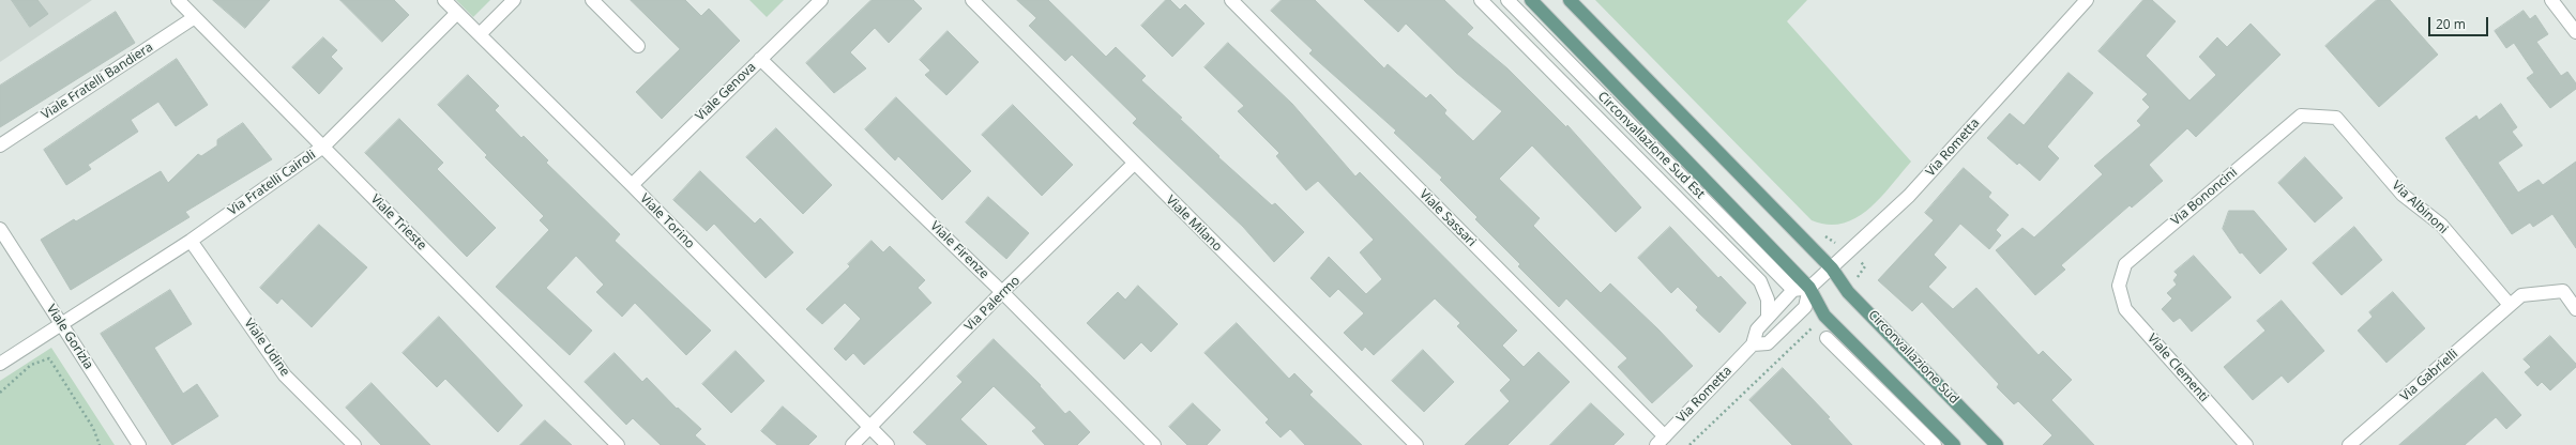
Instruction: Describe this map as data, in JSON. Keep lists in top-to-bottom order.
{
  "streets": {
    "main road": ["Circonvallazione Sud Est", "Circonvallazione Sud"],
    "street": [
      "Viale Fratelli Bandiera",
      "Viale Genova",
      "Via Rometta",
      "Via Fratelli Cairoli",
      "Via Bononcini",
      "Via Albinoni",
      "Viale Sassari",
      "Viale Torino",
      "Viale Trieste",
      "Viale Milano",
      "Viale Firenze",
      "Via Palermo",
      "Viale Gorizia",
      "Viale Udine",
      "Viale Clementi",
      "Via Gabrielli"
    ]
  },
  "crossings": [
    ["Viale Fratelli Bandiera", "Viale Trieste"],
    ["Viale Genova", "Viale Torino"],
    ["Viale Genova", "Viale Firenze"],
    ["Circonvallazione Sud Est", "Via Rometta"],
    ["Via Rometta", "Viale Sassari"],
    ["Via Rometta", "Circonvallazione Sud"],
    ["Via Fratelli Cairoli", "Viale Torino"],
    ["Via Fratelli Cairoli", "Viale Trieste"],
    ["Via Fratelli Cairoli", "Viale Gorizia"],
    ["Via Fratelli Cairoli", "Viale Udine"],
    ["Via Bononcini", "Via Albinoni"],
    ["Via Bononcini", "Viale Clementi"],
    ["Via Albinoni", "Via Gabrielli"],
    ["Viale Torino", "Via Palermo"],
    ["Viale Milano", "Via Palermo"],
    ["Viale Firenze", "Via Palermo"]
  ],
  "scale_bar": "20 m"
}
